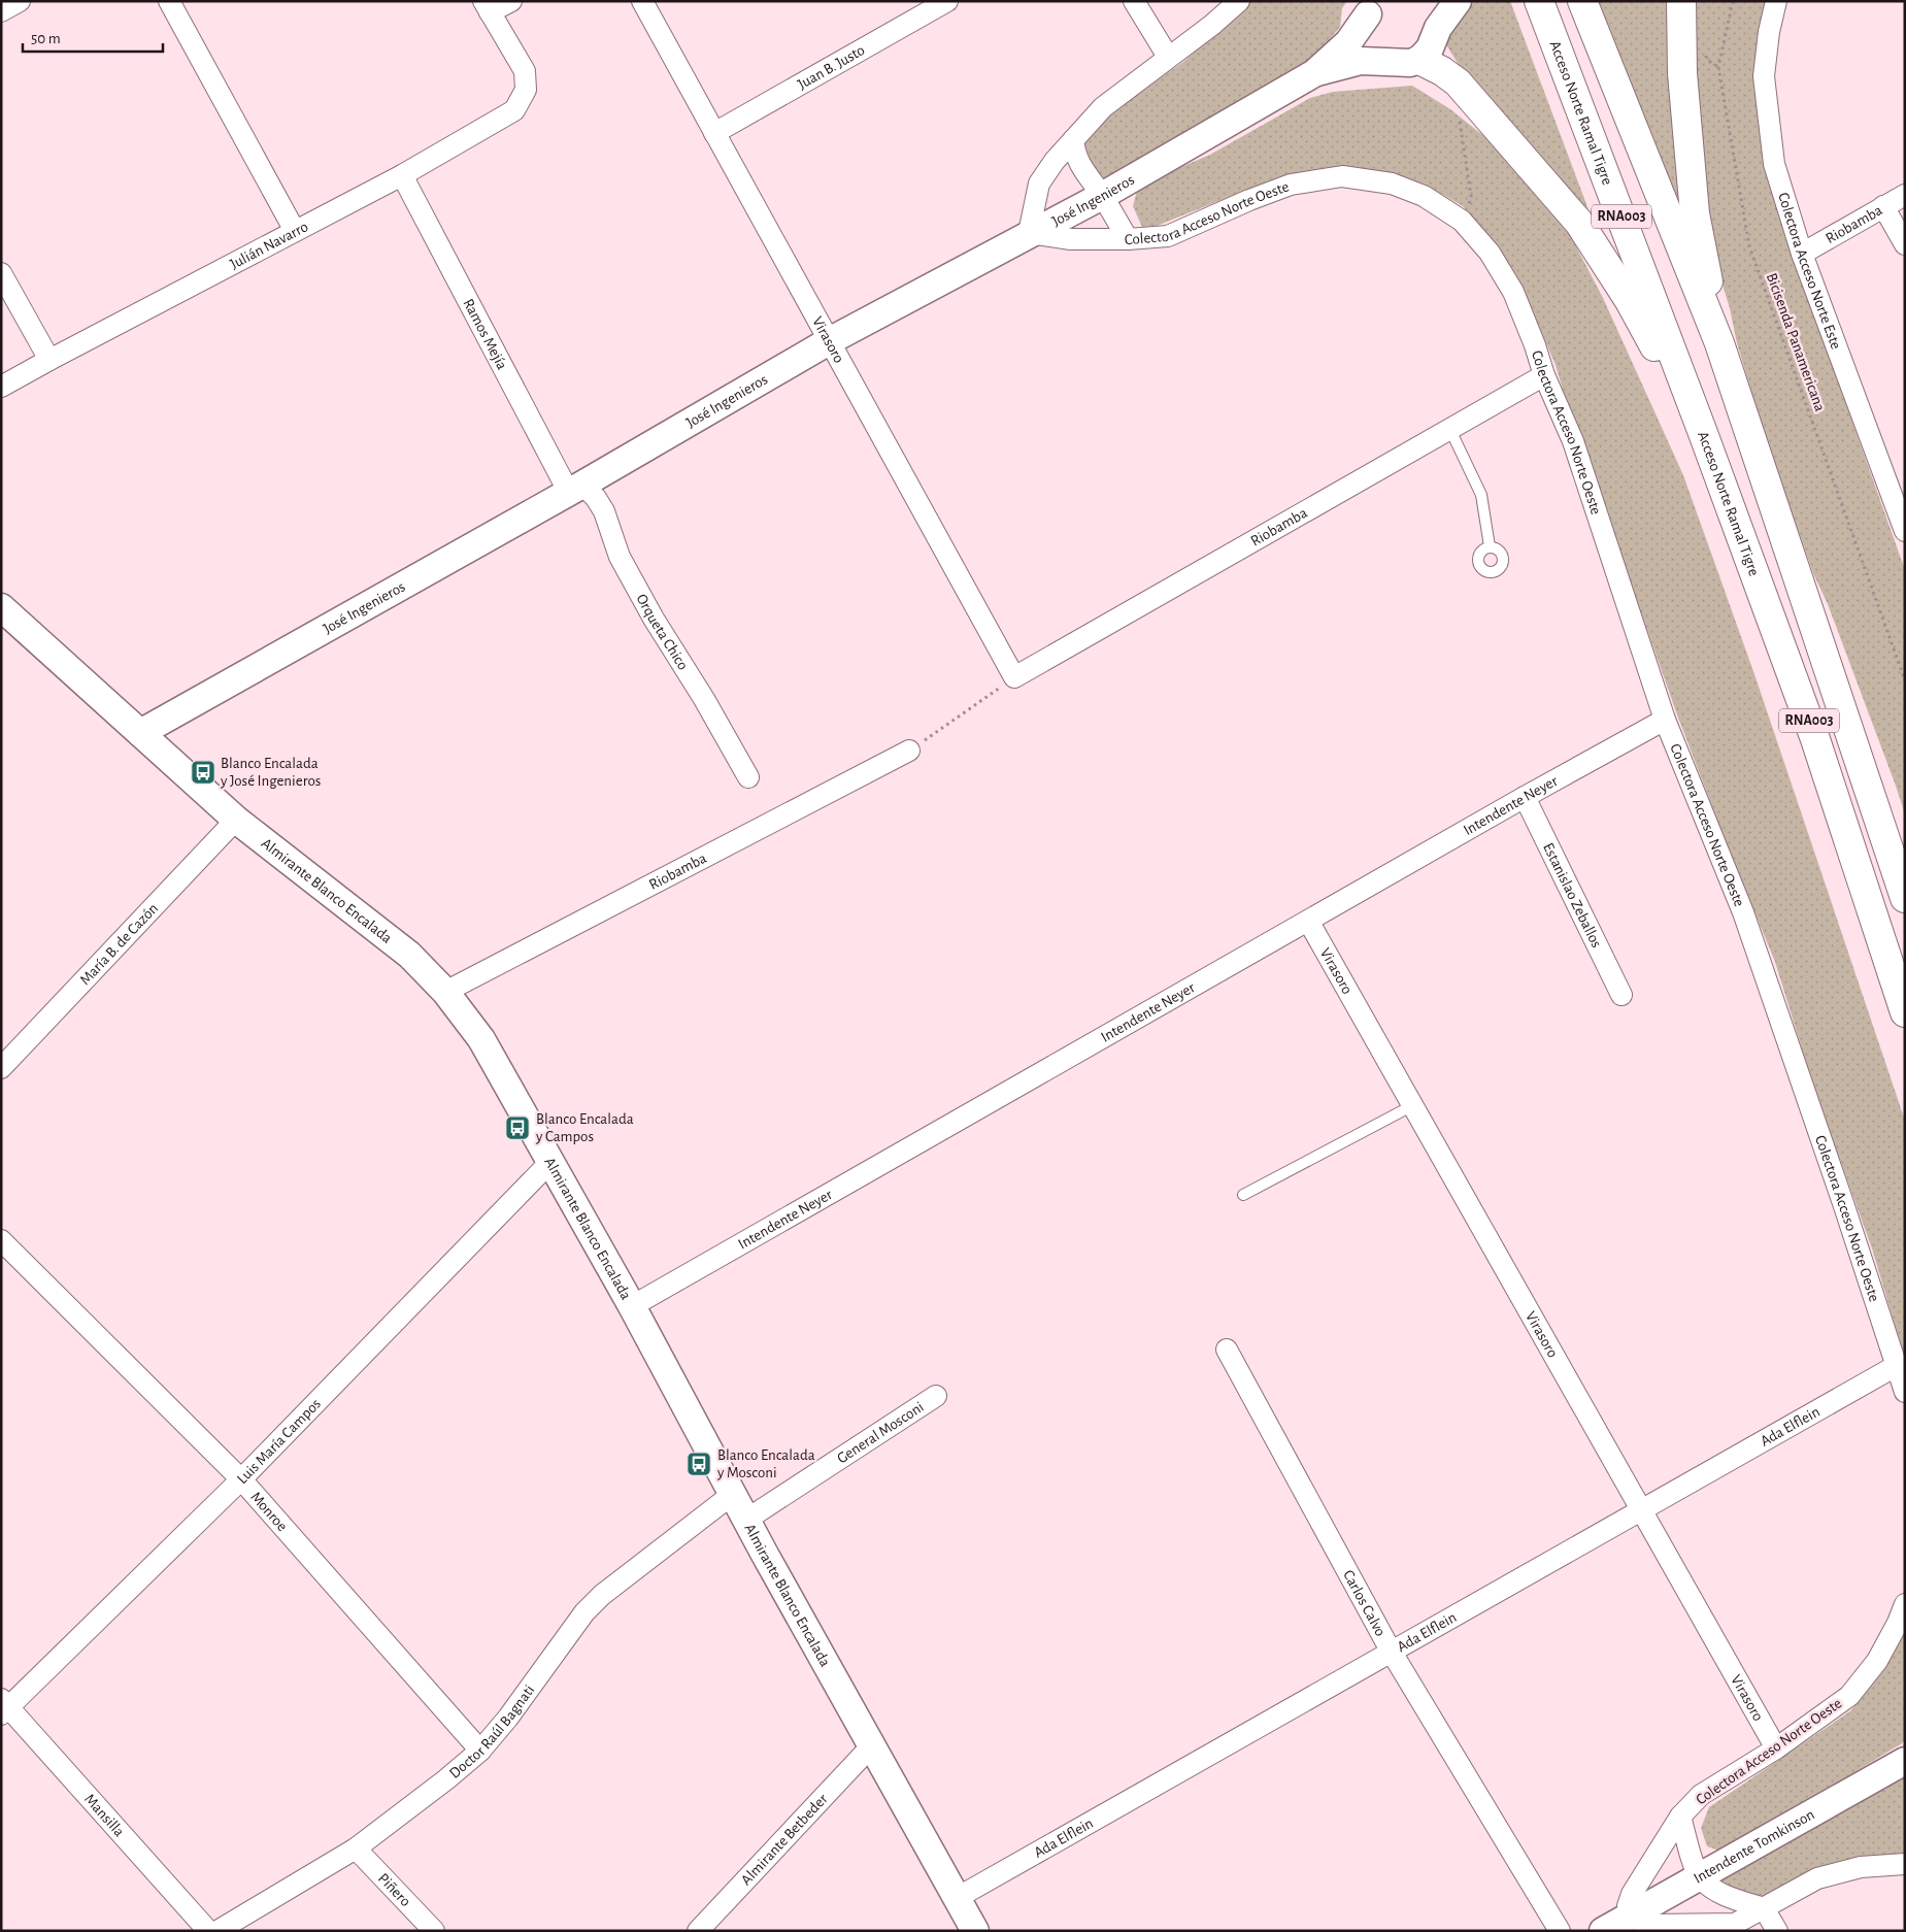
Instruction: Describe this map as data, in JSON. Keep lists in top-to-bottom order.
{
  "streets": {
    "highway": ["Acceso Norte Ramal Tigre", "RNA003"],
    "street": [
      "Juan B. Justo",
      "José Ingenieros",
      "Colectora Acceso Norte Oeste",
      "Riobamba",
      "Julián Navarro",
      "Colectora Acceso Norte Este",
      "Ramos Mejía",
      "Virasoro",
      "Orqueta Chico",
      "Intendente Neyer",
      "Almirante Blanco Encalada",
      "Estanislao Zeballos",
      "María B. de Cazón",
      "Ada Elflein",
      "General Mosconi",
      "Luis María Campos",
      "Monroe",
      "Carlos Calvo",
      "Doctor Raúl Bagnati",
      "Mansilla",
      "Almirante Betbeder",
      "Intendente Tomkinson",
      "Piñero"
    ],
    "path": ["Bicisenda Panamericana"]
  },
  "crossings": [
    ["Juan B. Justo", "Virasoro"],
    ["José Ingenieros", "Colectora Acceso Norte Oeste"],
    ["José Ingenieros", "Ramos Mejía"],
    ["José Ingenieros", "Virasoro"],
    ["José Ingenieros", "Orqueta Chico"],
    ["José Ingenieros", "Almirante Blanco Encalada"],
    ["Colectora Acceso Norte Oeste", "Riobamba"],
    ["Colectora Acceso Norte Oeste", "Virasoro"],
    ["Colectora Acceso Norte Oeste", "Intendente Neyer"],
    ["Colectora Acceso Norte Oeste", "Ada Elflein"],
    ["Colectora Acceso Norte Oeste", "Intendente Tomkinson"],
    ["Riobamba", "Colectora Acceso Norte Este"],
    ["Riobamba", "Virasoro"],
    ["Riobamba", "Almirante Blanco Encalada"],
    ["Julián Navarro", "Ramos Mejía"],
    ["Ramos Mejía", "Orqueta Chico"],
    ["Virasoro", "Intendente Neyer"],
    ["Virasoro", "Ada Elflein"],
    ["Intendente Neyer", "Almirante Blanco Encalada"],
    ["Intendente Neyer", "Estanislao Zeballos"],
    ["Almirante Blanco Encalada", "María B. de Cazón"],
    ["Almirante Blanco Encalada", "Ada Elflein"],
    ["Almirante Blanco Encalada", "General Mosconi"],
    ["Almirante Blanco Encalada", "Luis María Campos"],
    ["Almirante Blanco Encalada", "Doctor Raúl Bagnati"],
    ["Almirante Blanco Encalada", "Almirante Betbeder"],
    ["Ada Elflein", "Carlos Calvo"],
    ["Luis María Campos", "Monroe"],
    ["Luis María Campos", "Mansilla"],
    ["Monroe", "Doctor Raúl Bagnati"],
    ["Doctor Raúl Bagnati", "Piñero"]
  ],
  "places": {
    "bus stop": ["Blanco Encalada y José Ingenieros", "Blanco Encalada y Campos", "Blanco Encalada y Mosconi"]
  },
  "scale_bar": "50 m"
}
